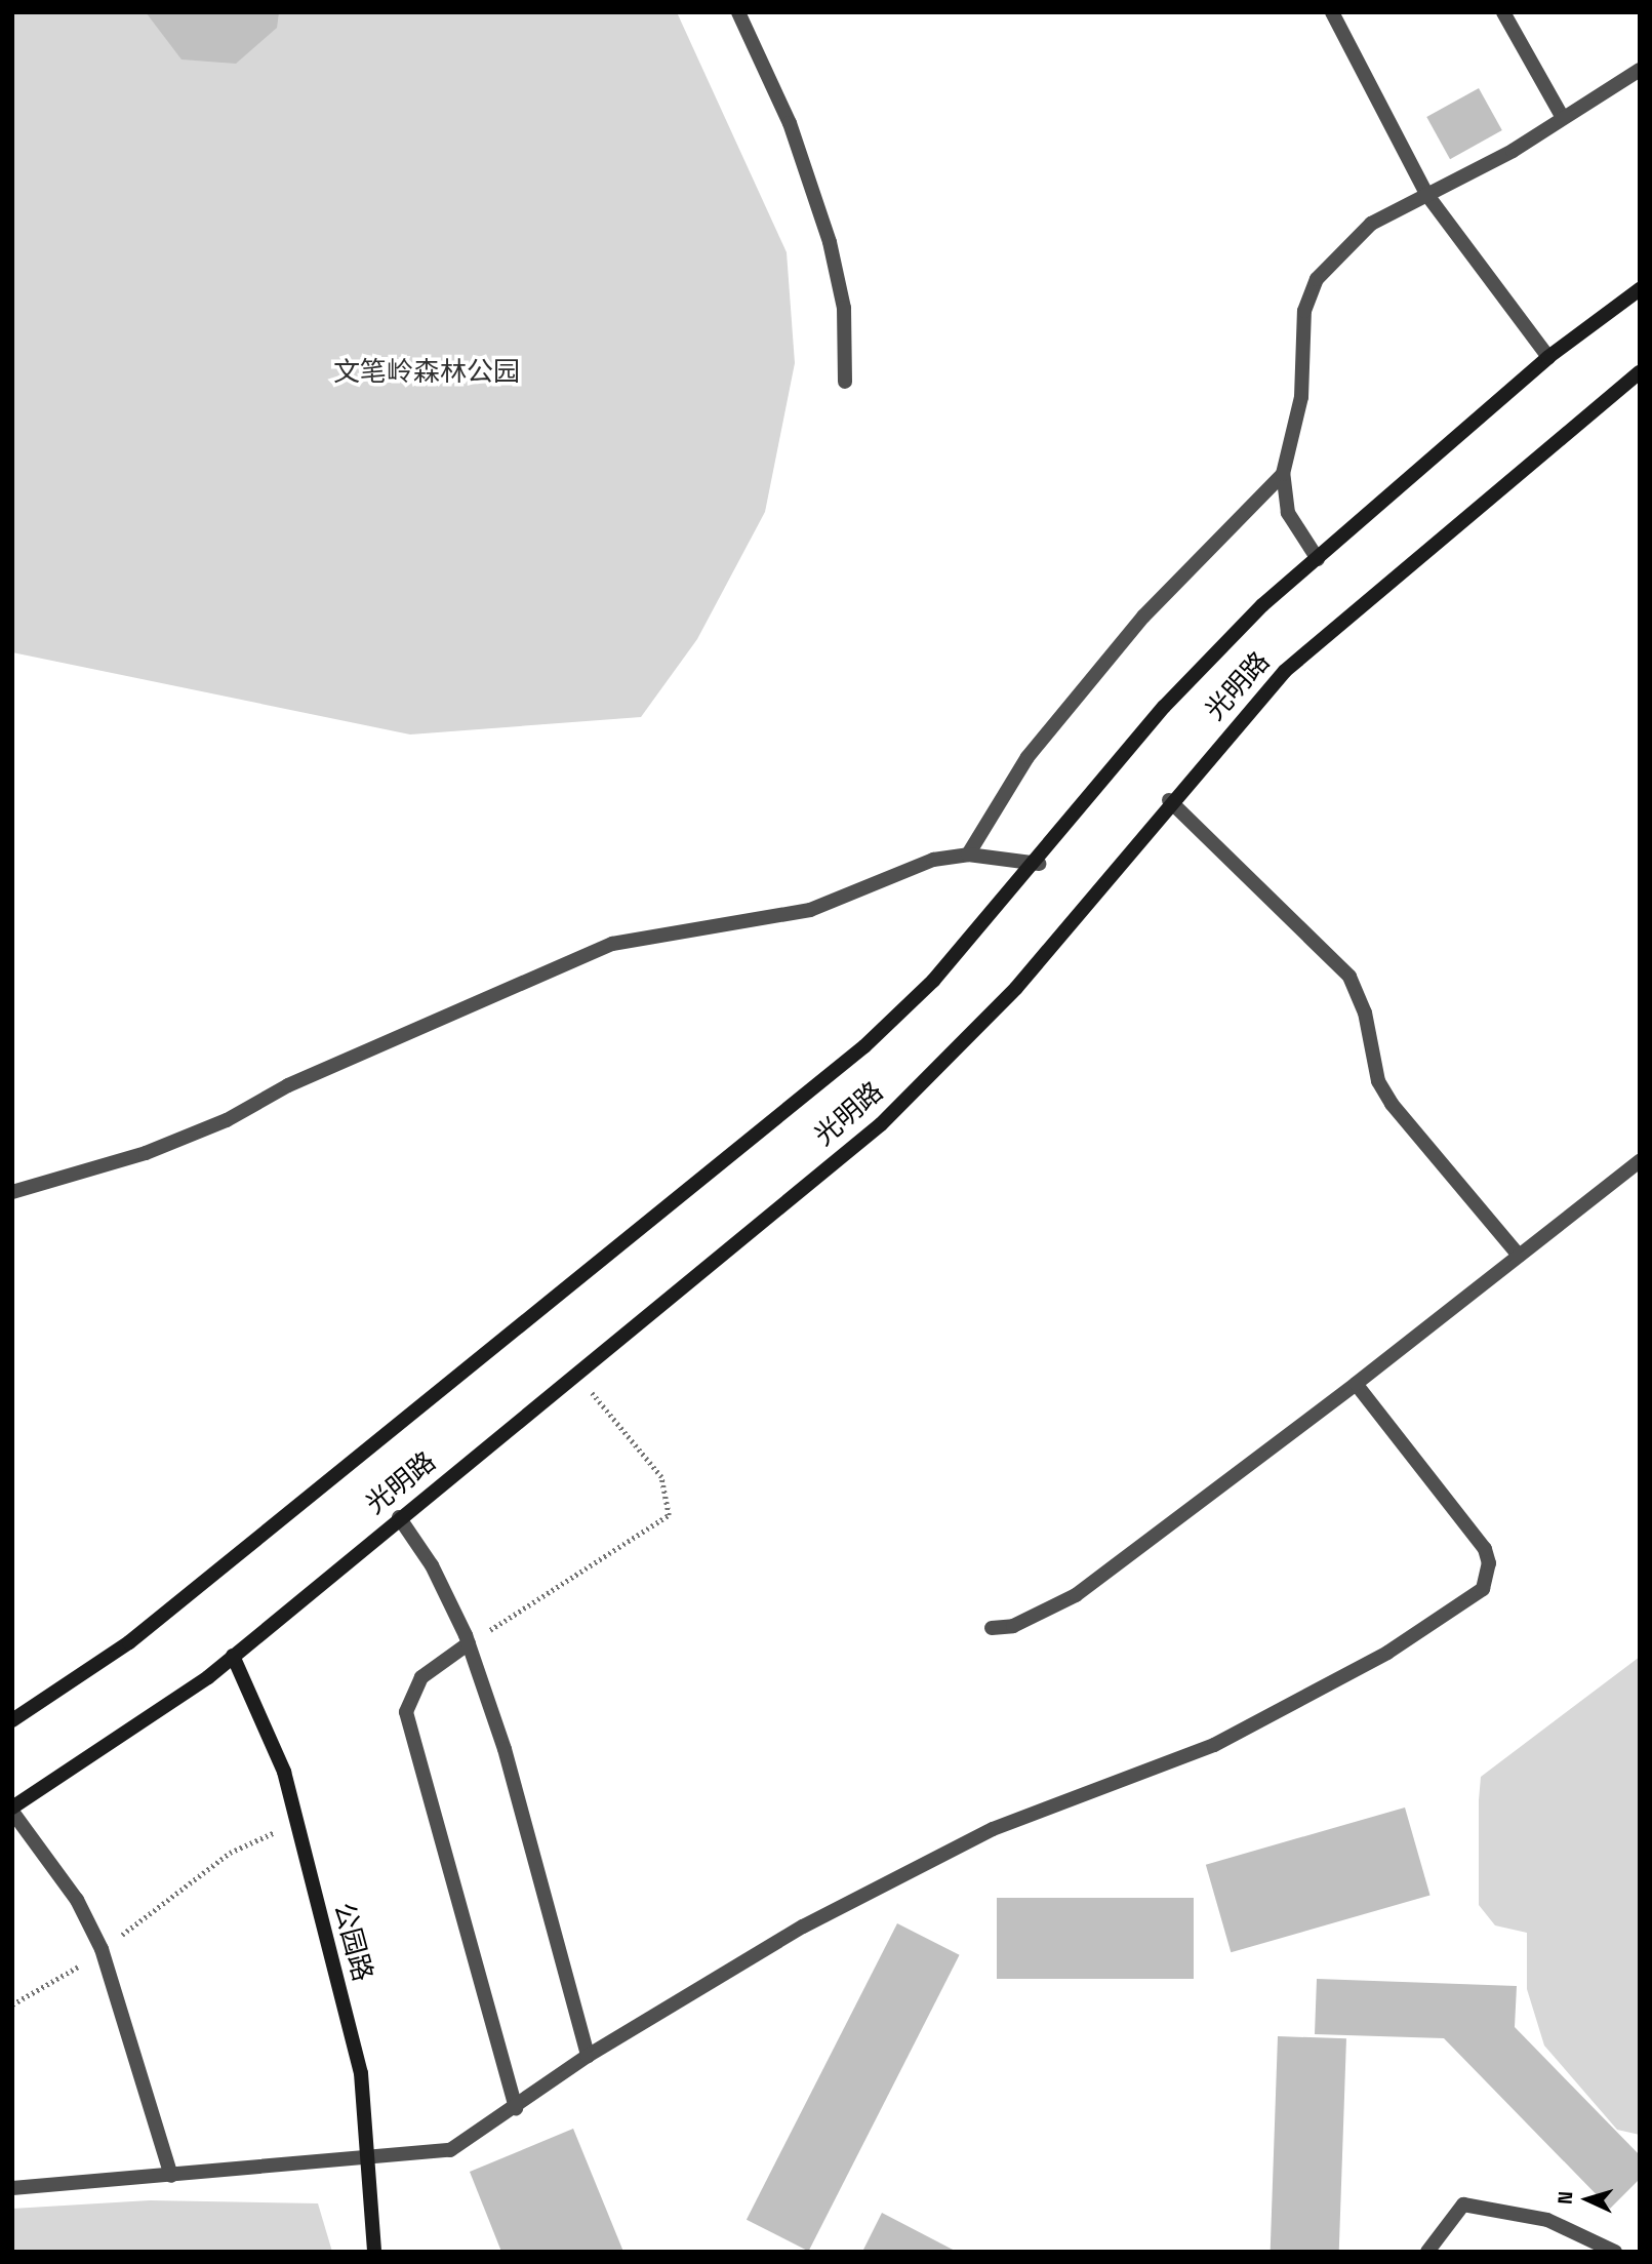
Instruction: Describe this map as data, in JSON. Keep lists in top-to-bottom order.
{
  "streets": {
    "main road": ["光明路", "公园路"]
  },
  "crossings": [
    ["光明路", "公园路"]
  ],
  "parks": ["文笔岭森林公园"],
  "north": "left"
}
